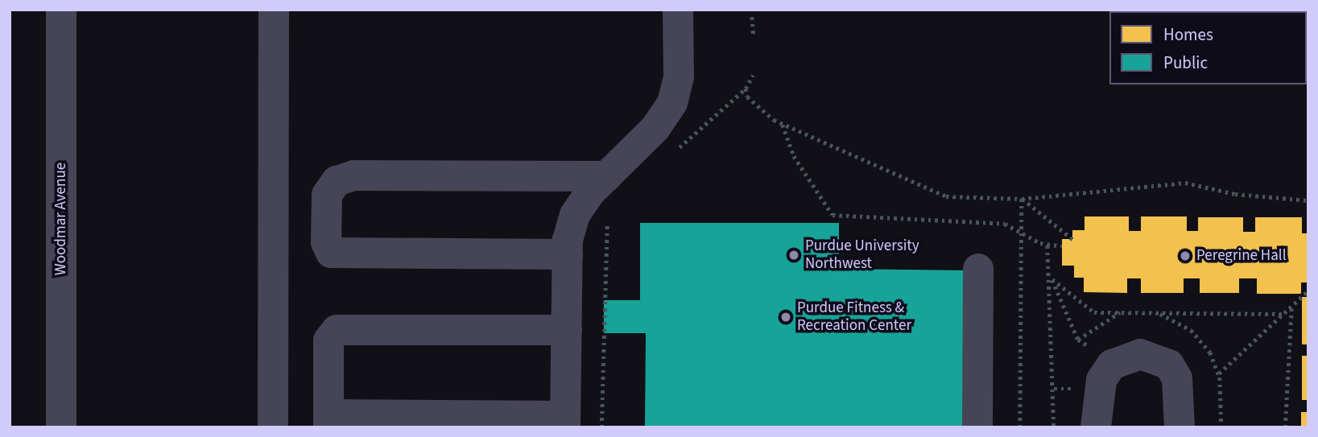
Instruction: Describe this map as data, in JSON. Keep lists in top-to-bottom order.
{
  "streets": {
    "street": ["Woodmar Avenue"]
  },
  "places": ["Purdue University Northwest", "Peregrine Hall", "Purdue Fitness & Recreation Center"],
  "legend": ["Homes", "Public"]
}
